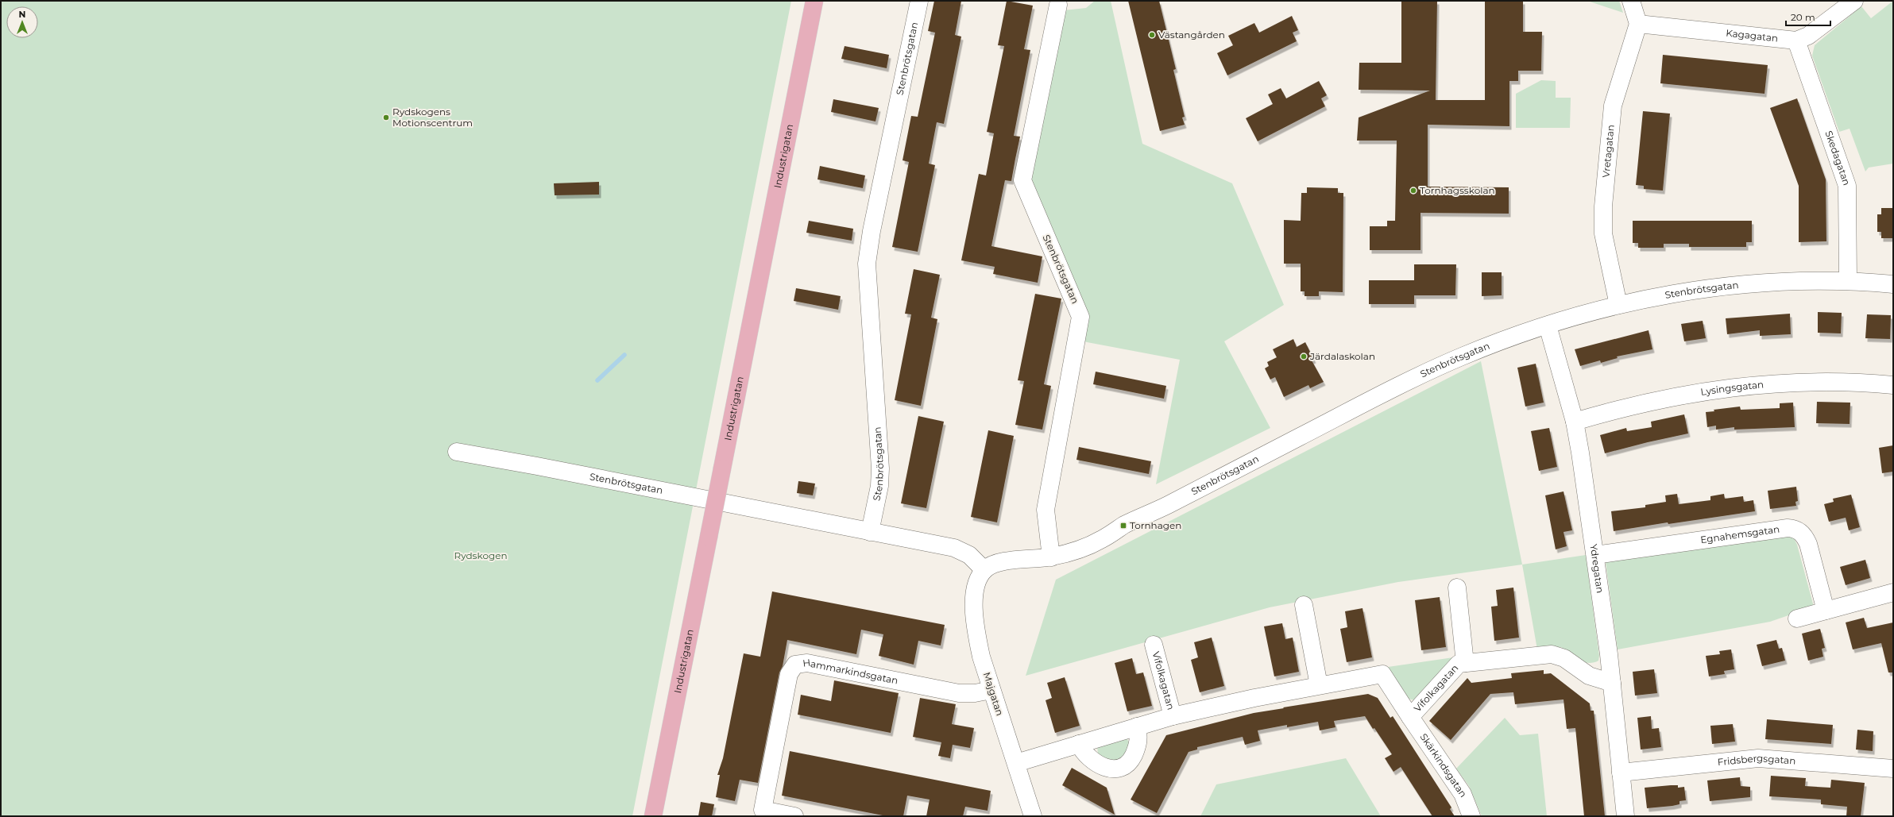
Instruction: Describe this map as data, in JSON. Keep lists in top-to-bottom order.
{
  "streets": {
    "main road": ["Industrigatan"],
    "street": [
      "Kagagatan",
      "Stenbrötsgatan",
      "Vretagatan",
      "Skedagatan",
      "Lysingsgatan",
      "Egnahemsgatan",
      "Ydregatan",
      "Hammarkindsgatan",
      "Vifolkagatan",
      "Majgatan",
      "Fridsbergsgatan",
      "Skärkindsgatan"
    ]
  },
  "crossings": [
    ["Kagagatan", "Vretagatan"],
    ["Kagagatan", "Skedagatan"],
    ["Stenbrötsgatan", "Vretagatan"],
    ["Stenbrötsgatan", "Skedagatan"],
    ["Stenbrötsgatan", "Ydregatan"],
    ["Stenbrötsgatan", "Majgatan"],
    ["Lysingsgatan", "Ydregatan"],
    ["Egnahemsgatan", "Ydregatan"],
    ["Ydregatan", "Vifolkagatan"],
    ["Ydregatan", "Fridsbergsgatan"],
    ["Hammarkindsgatan", "Majgatan"],
    ["Vifolkagatan", "Majgatan"],
    ["Vifolkagatan", "Skärkindsgatan"]
  ],
  "parks": ["Rydskogen"],
  "places": {
    "other": [
      "Västangården",
      "Rydskogens Motionscentrum",
      "Tornhagsskolan",
      "Järdalaskolan"
    ],
    "transit": ["Tornhagen"]
  },
  "scale_bar": "20 m",
  "north": "top"
}
